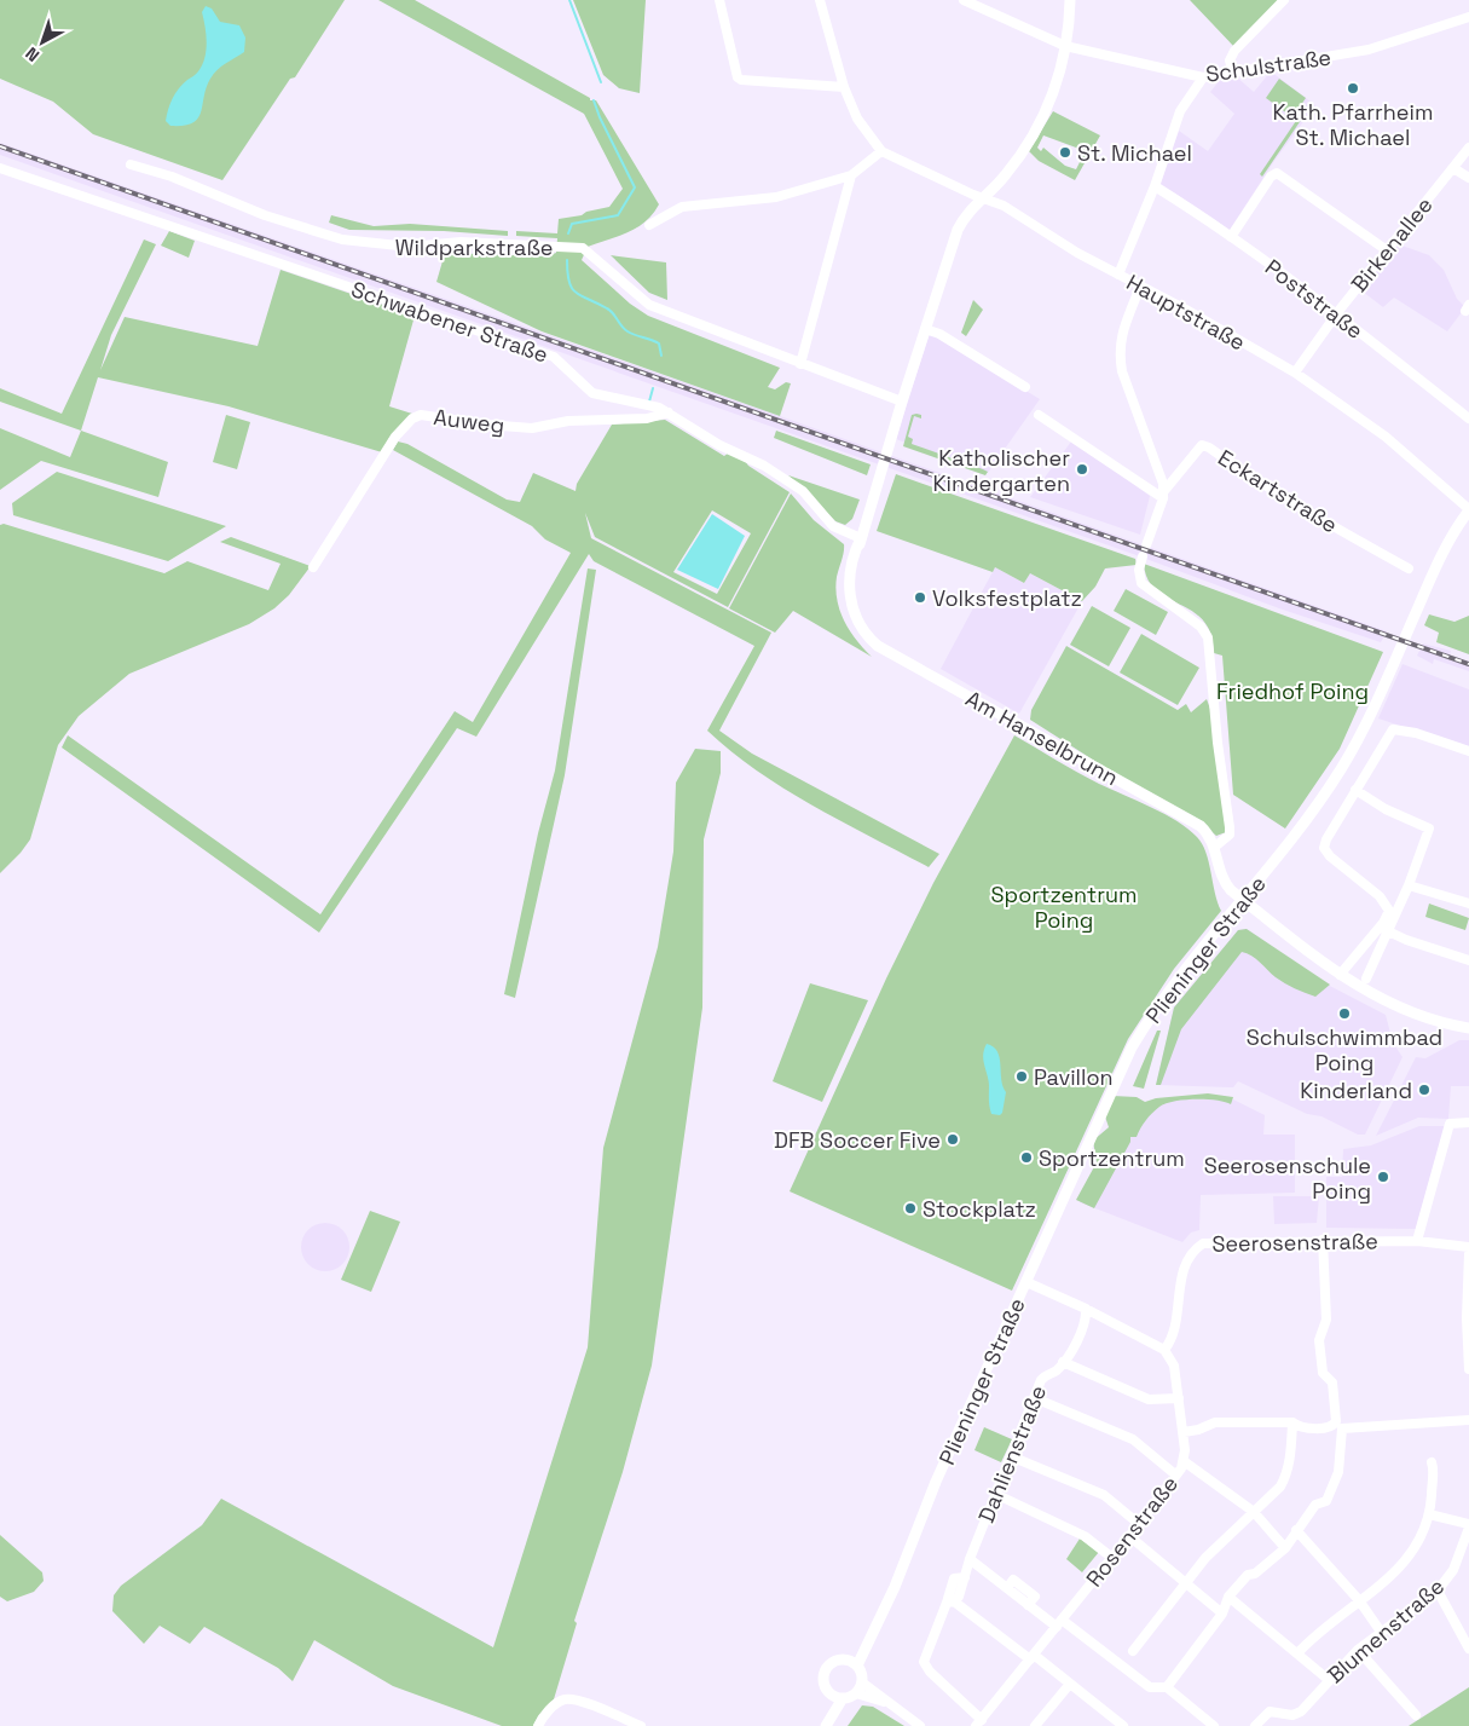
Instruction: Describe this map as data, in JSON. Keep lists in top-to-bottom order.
{
  "streets": {
    "street": [
      "Schulstraße",
      "Birkenallee",
      "Wildparkstraße",
      "Poststraße",
      "Hauptstraße",
      "Schwabener Straße",
      "Auweg",
      "Eckartstraße",
      "Am Hanselbrunn",
      "Plieninger Straße",
      "Seerosenstraße",
      "Dahlienstraße",
      "Rosenstraße",
      "Blumenstraße"
    ]
  },
  "crossings": [
    ["Schulstraße", "Am Hanselbrunn"],
    ["Birkenallee", "Poststraße"],
    ["Birkenallee", "Hauptstraße"],
    ["Wildparkstraße", "Am Hanselbrunn"],
    ["Hauptstraße", "Am Hanselbrunn"],
    ["Hauptstraße", "Plieninger Straße"],
    ["Schwabener Straße", "Auweg"],
    ["Schwabener Straße", "Am Hanselbrunn"],
    ["Am Hanselbrunn", "Plieninger Straße"],
    ["Seerosenstraße", "Rosenstraße"],
    ["Dahlienstraße", "Rosenstraße"]
  ],
  "parks": ["Friedhof Poing", "Sportzentrum Poing"],
  "places": [
    "Kath. Pfarrheim St. Michael",
    "St. Michael",
    "Katholischer Kindergarten",
    "Volksfestplatz",
    "Schulschwimmbad Poing",
    "Pavillon",
    "Kinderland",
    "DFB Soccer Five",
    "Sportzentrum",
    "Seerosenschule Poing",
    "Stockplatz"
  ],
  "north": "bottom left"
}
